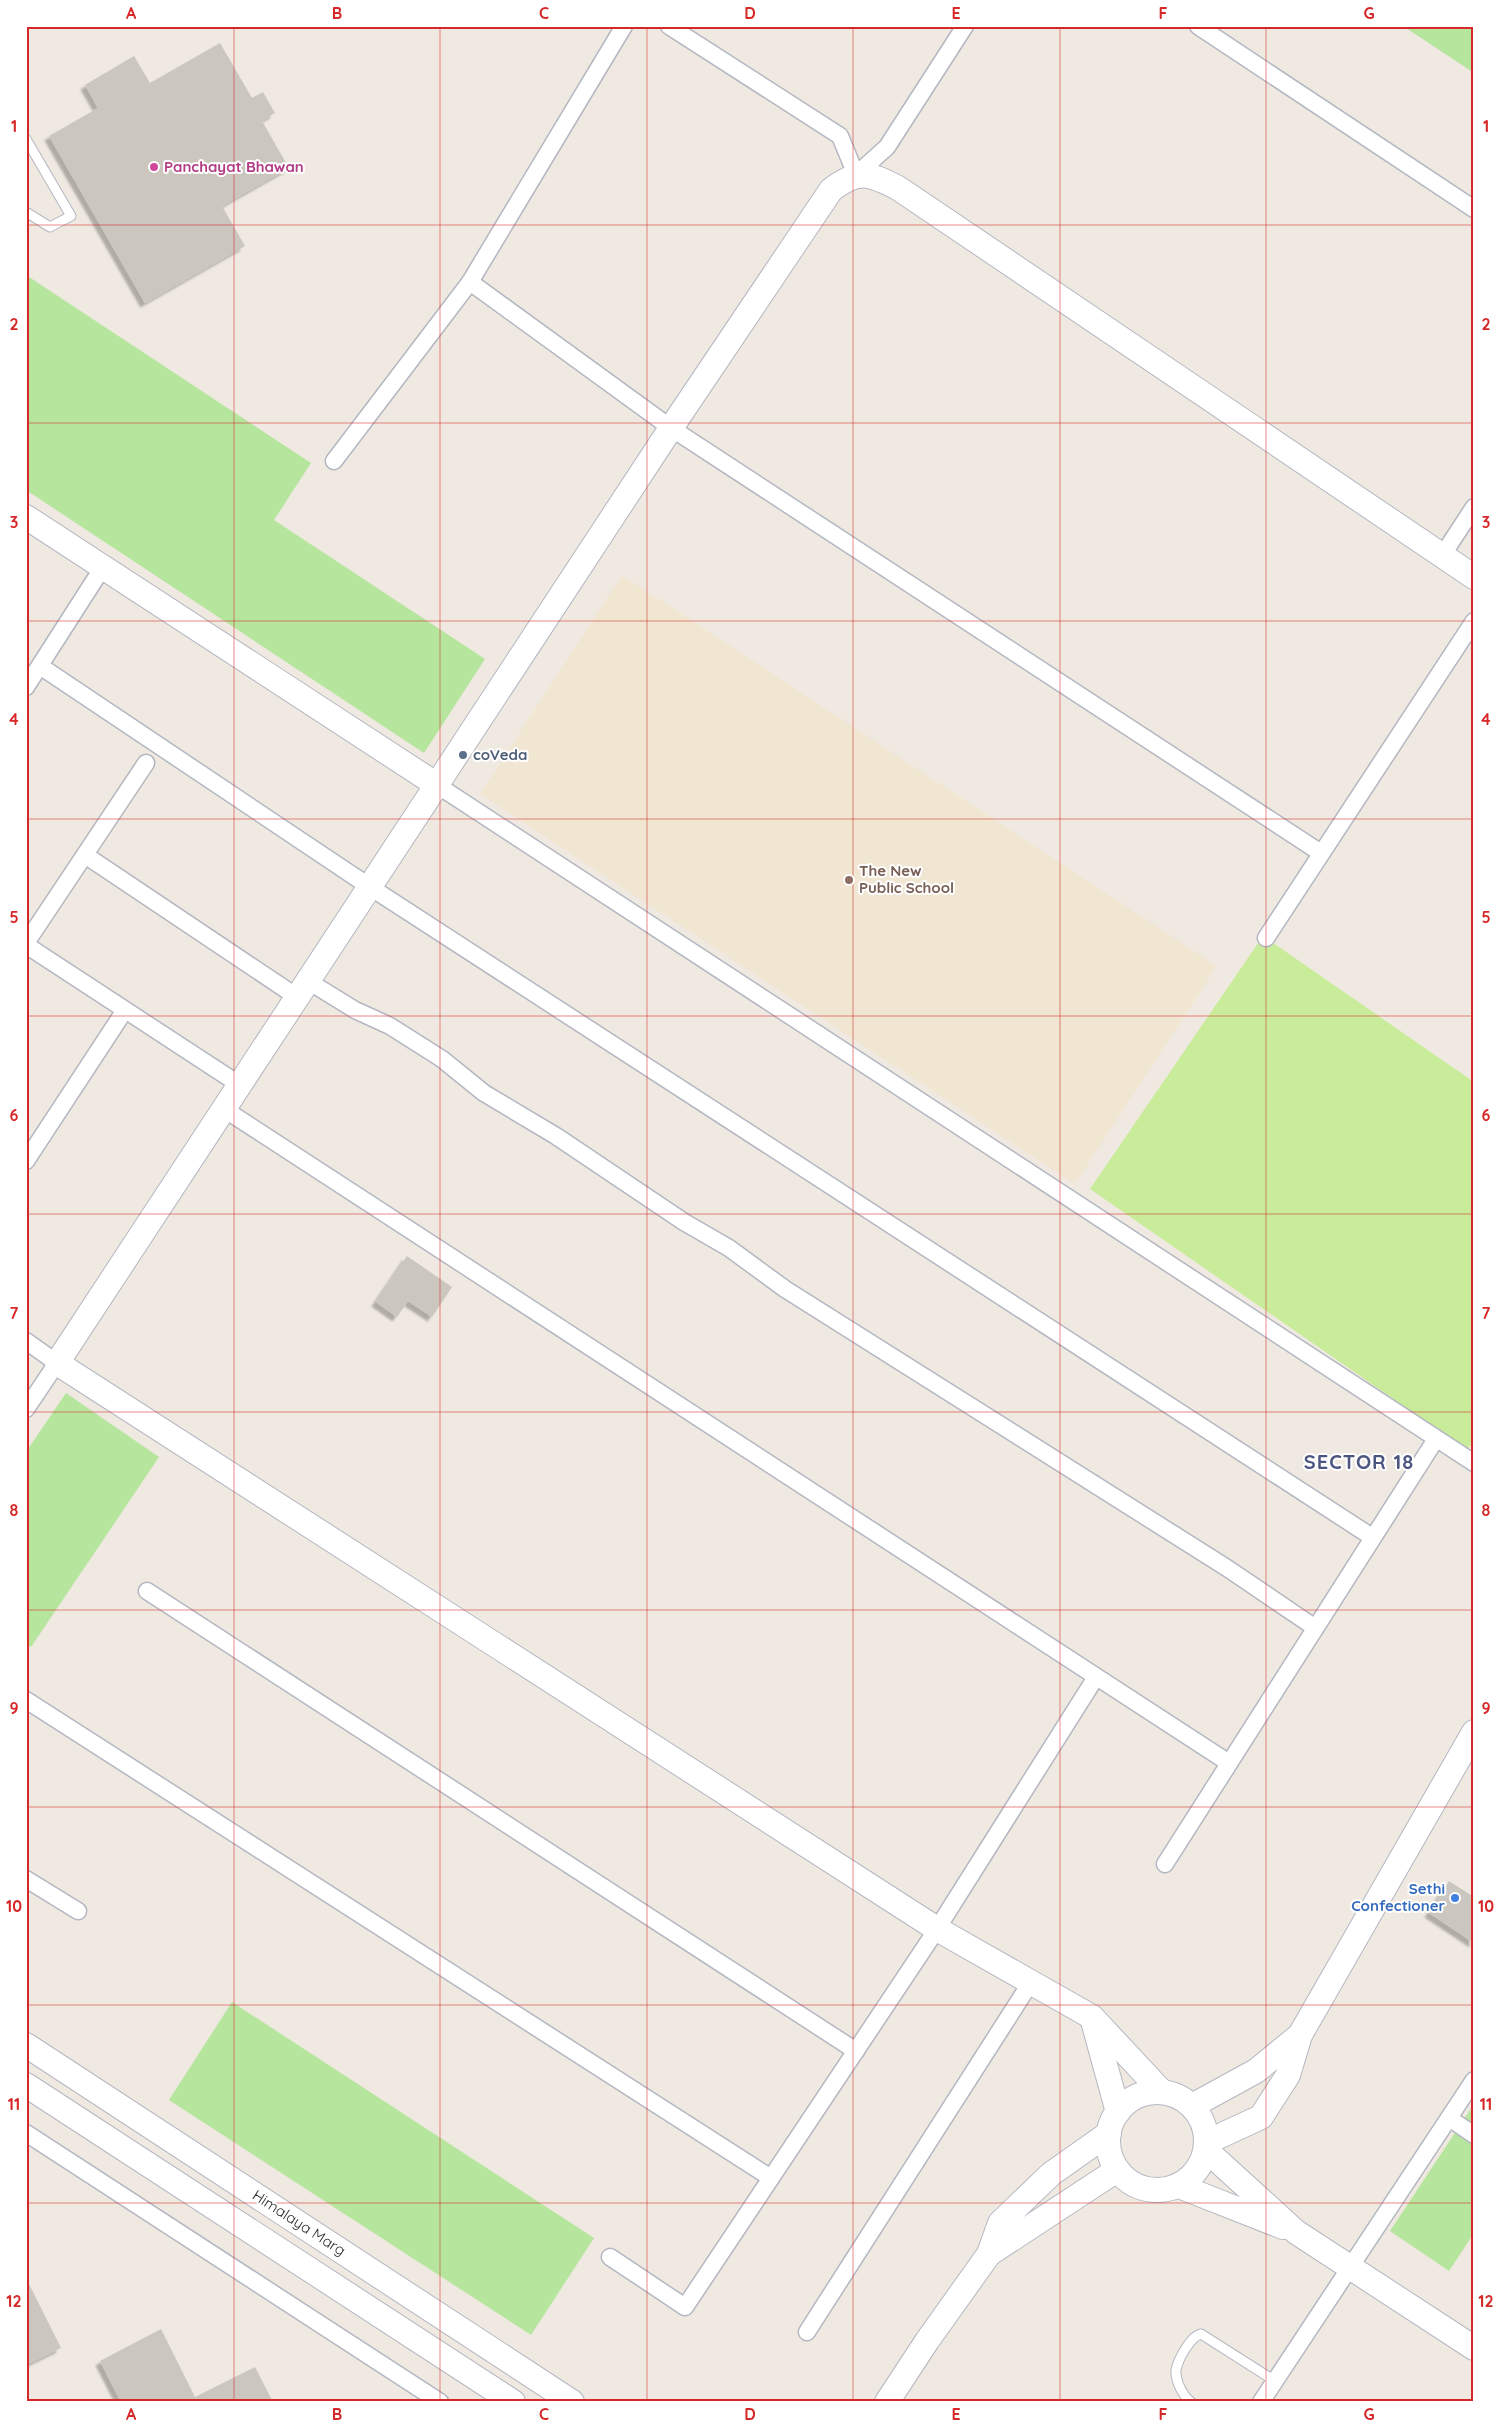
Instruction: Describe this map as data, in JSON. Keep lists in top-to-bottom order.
{
  "streets": {
    "street": ["Himalaya Marg"]
  },
  "districts": ["SECTOR 18"],
  "places": [
    "Panchayat Bhawan",
    "coVeda",
    "The New Public School",
    "Sethi Confectioner"
  ],
  "grid": {
    "columns": [
      "A",
      "B",
      "C",
      "D",
      "E",
      "F",
      "G"
    ],
    "rows": [
      "1",
      "2",
      "3",
      "4",
      "5",
      "6",
      "7",
      "8",
      "9",
      "10",
      "11",
      "12"
    ]
  }
}
